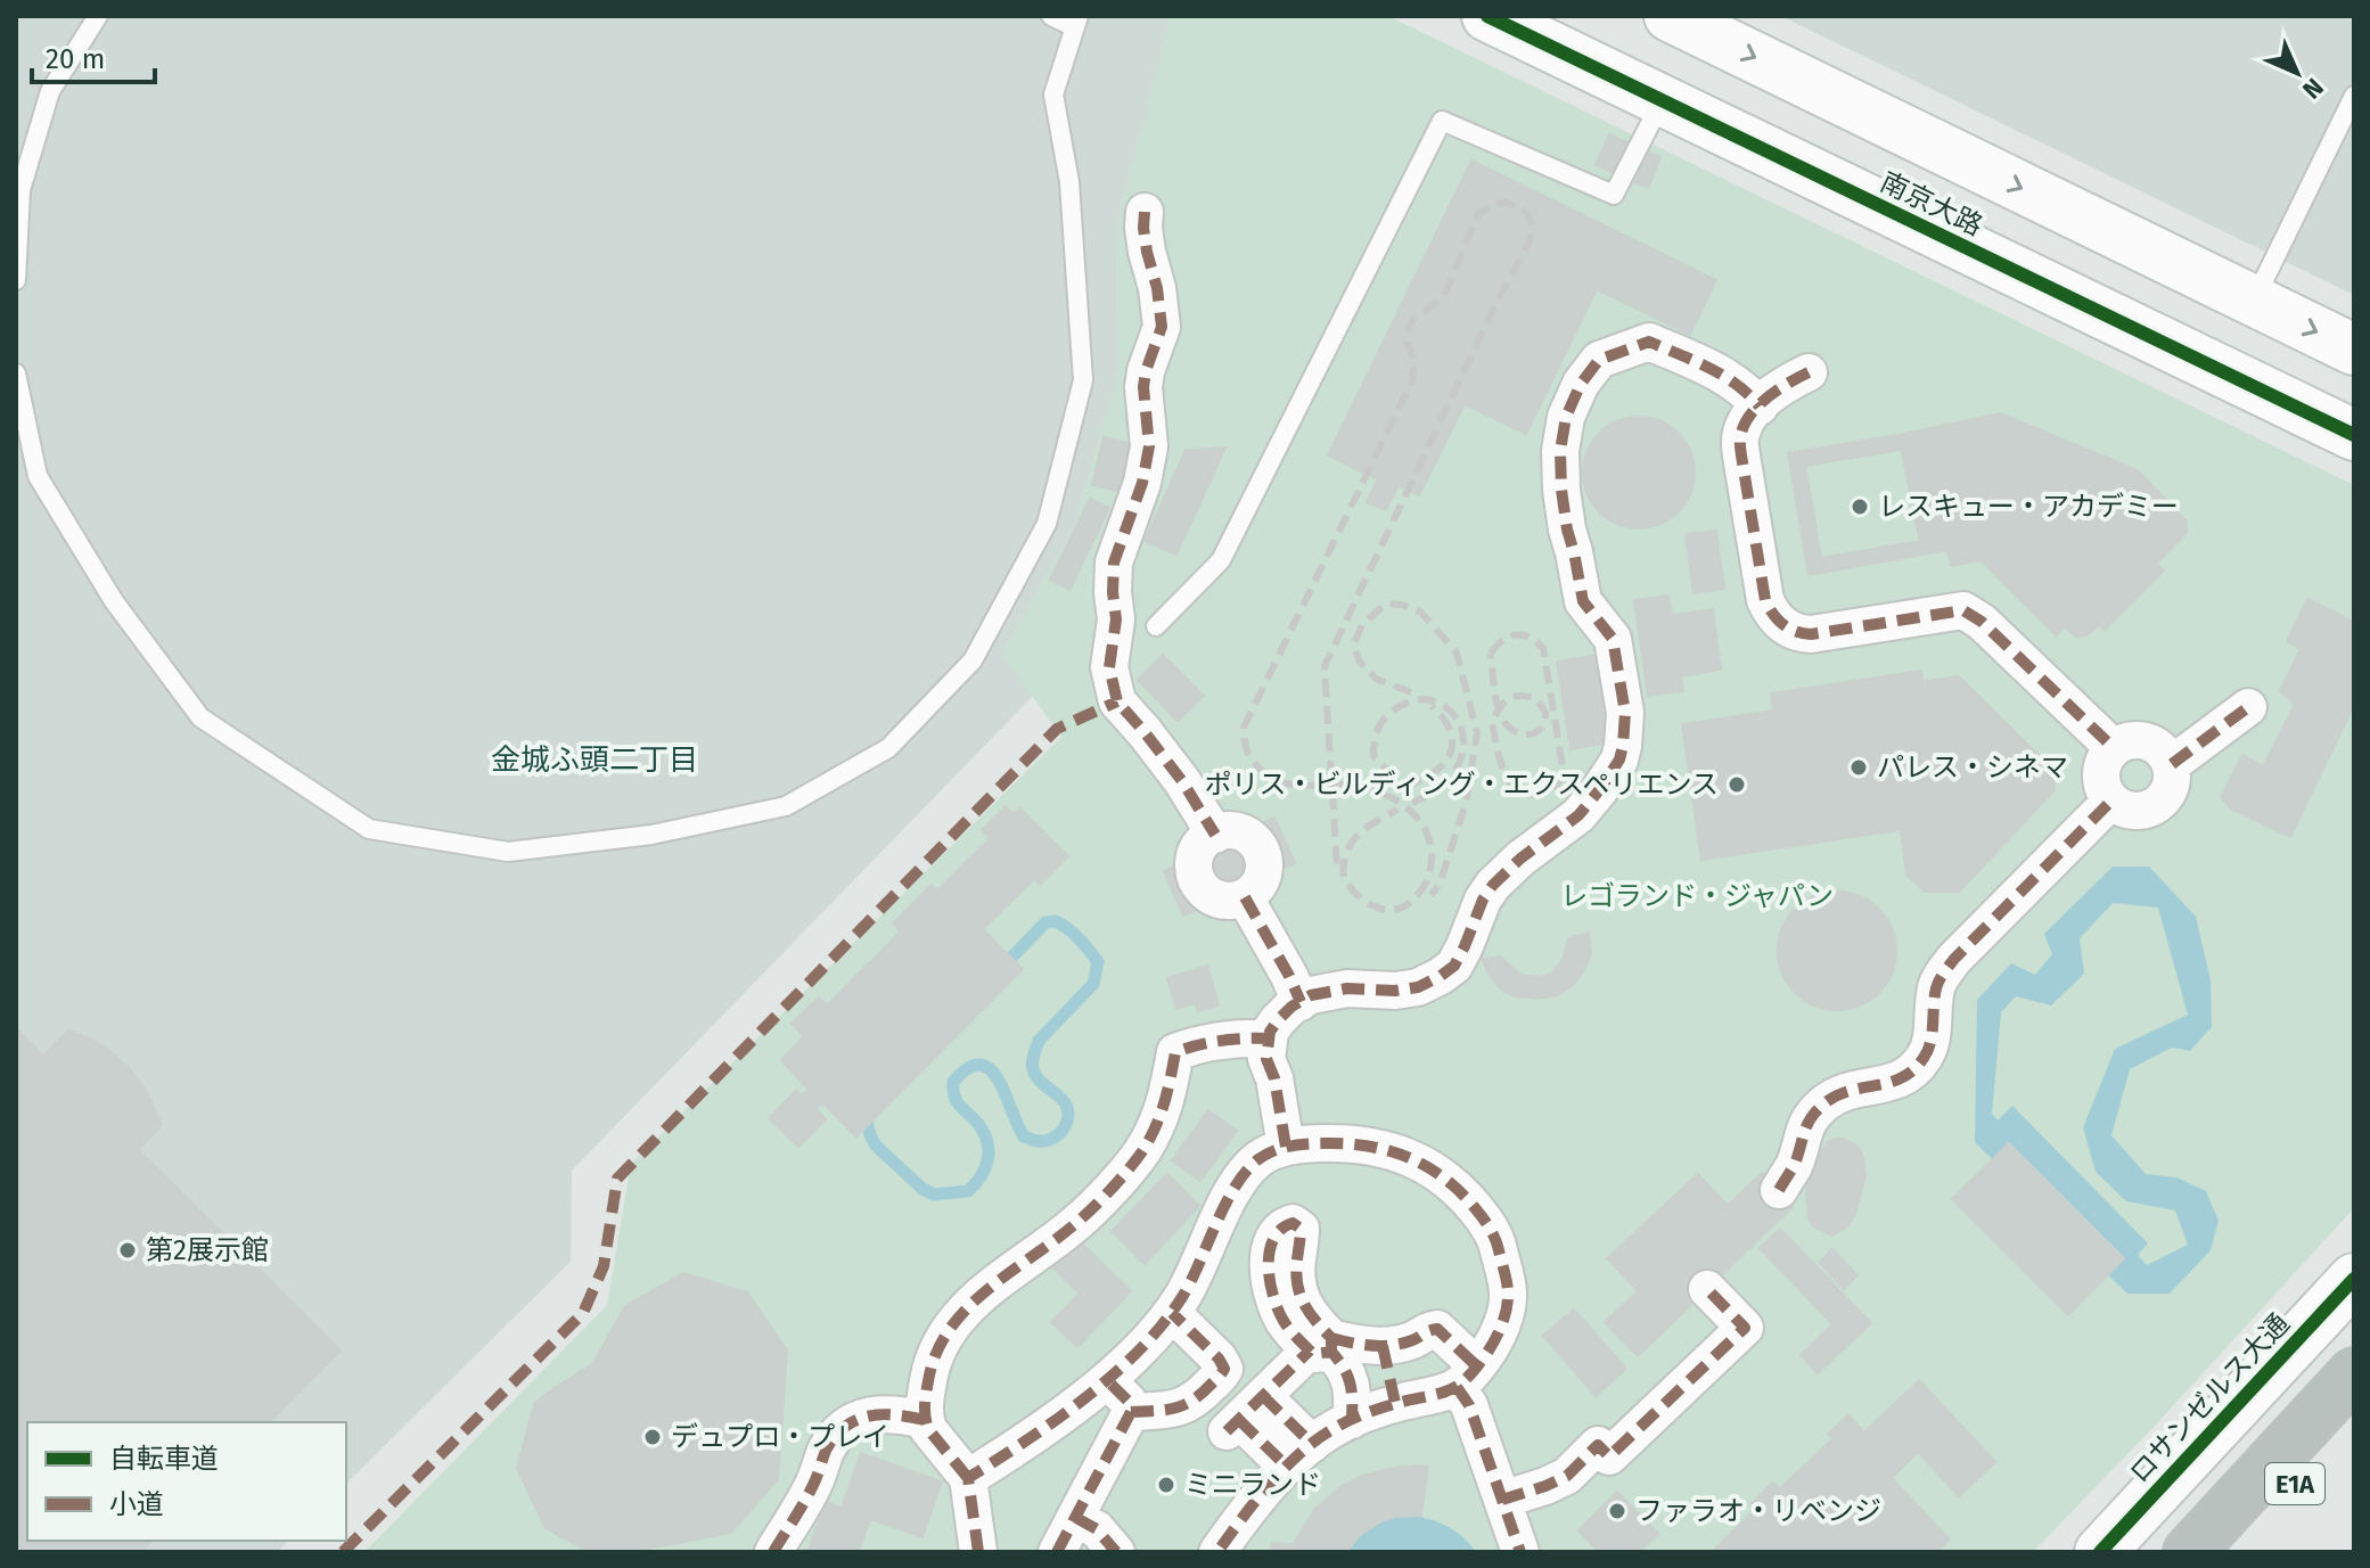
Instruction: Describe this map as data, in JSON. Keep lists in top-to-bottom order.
{
  "streets": {
    "highway": ["E1A"],
    "street": ["南京大路", "ロサンゼルス大通"]
  },
  "districts": ["金城ふ頭二丁目"],
  "parks": ["レゴランド・ジャパン"],
  "places": [
    "レスキュー・アカデミー",
    "パレス・シネマ",
    "ポリス・ビルディング・エクスペリエンス",
    "第2展示館",
    "デュプロ・プレイ",
    "ミニランド",
    "ファラオ・リベンジ"
  ],
  "legend": ["自転車道", "小道"],
  "scale_bar": "20 m",
  "north": "bottom right"
}
